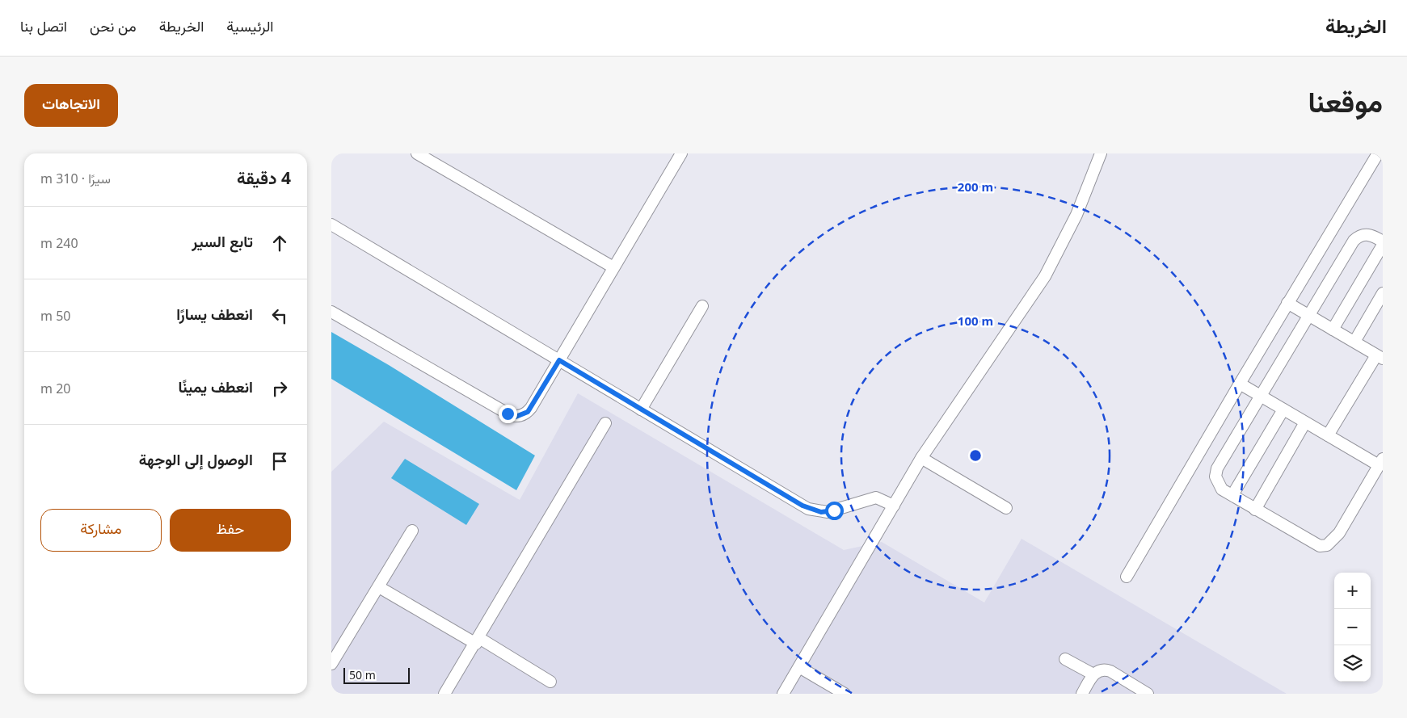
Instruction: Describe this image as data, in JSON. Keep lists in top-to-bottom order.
{
  "scale_bar": "50 m",
  "page": {
    "header": "الخريطة",
    "nav": [
      "الرئيسية",
      "الخريطة",
      "من نحن",
      "اتصل بنا"
    ],
    "title": "موقعنا",
    "buttons": [
      "الاتجاهات",
      ["حفظ", "مشاركة"]
    ],
    "heading": ["4 دقيقة", "سيرًا · 310 m"],
    "list": [
      ["تابع السير", "240 m"],
      ["انعطف يسارًا", "50 m"],
      ["انعطف يمينًا", "20 m"],
      "الوصول إلى الوجهة"
    ],
    "map_buttons": ["+", "−"],
    "scale": "50 m"
  },
  "rings": ["200 m", "100 m"]
}
